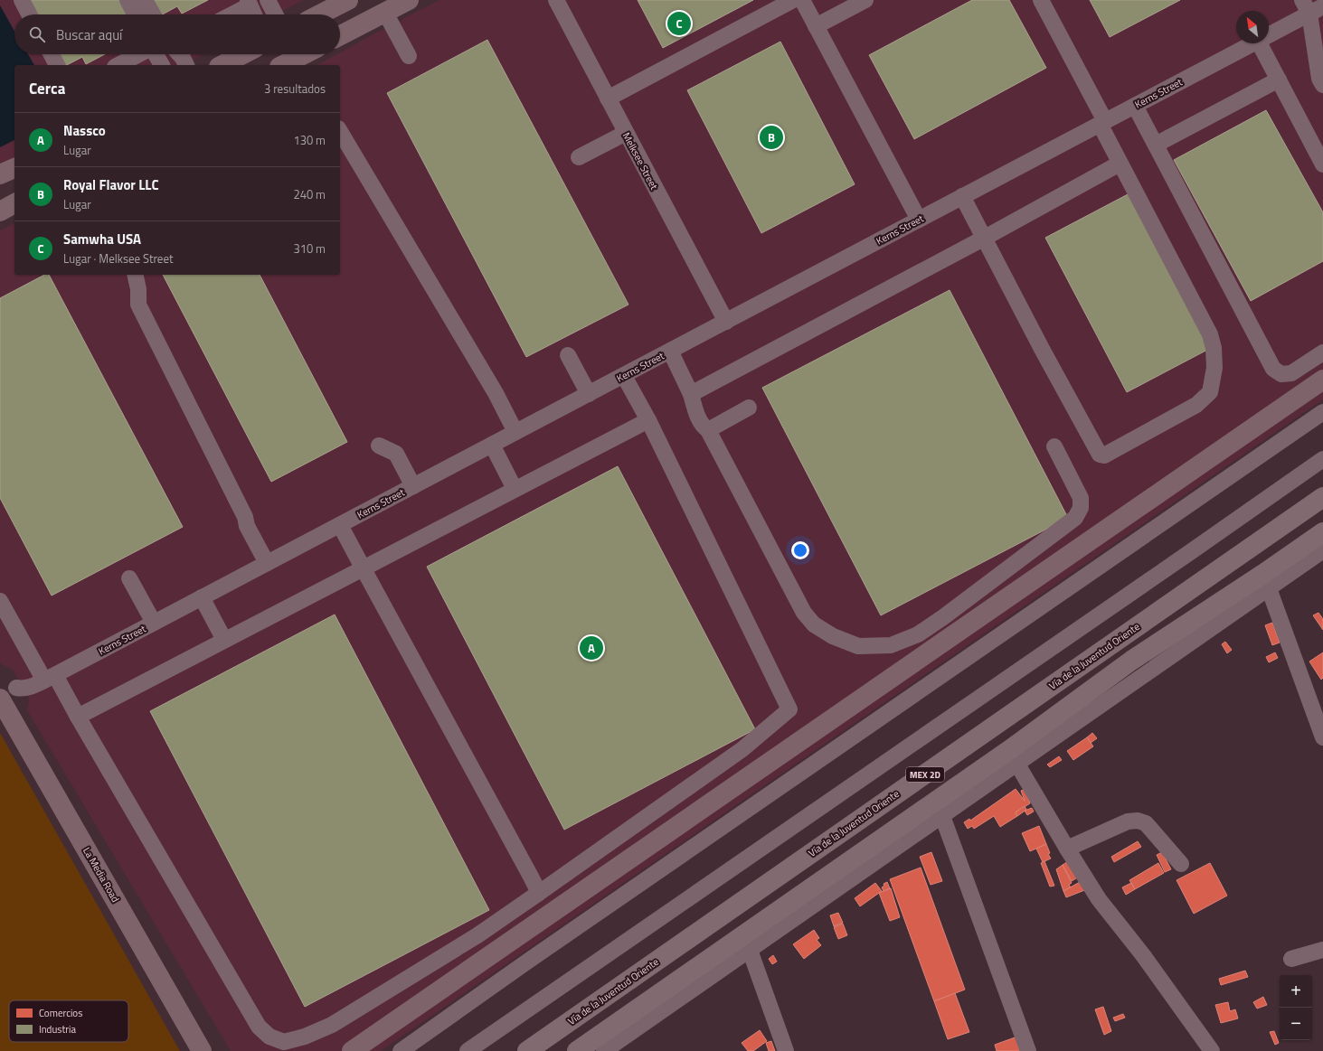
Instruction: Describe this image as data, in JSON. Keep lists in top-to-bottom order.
{
  "streets": {
    "highway": ["Vía de la Juventud Oriente", "MEX 2D"],
    "main road": ["La Media Road"],
    "street": ["Kerns Street", "Melksee Street"]
  },
  "crossings": [
    ["Kerns Street", "Melksee Street"],
    ["Kerns Street", "La Media Road"]
  ],
  "legend": ["Comercios", "Industria"],
  "north": "top left",
  "page": {
    "pins": ["C", "B", "A"],
    "search": "Buscar aquí",
    "heading": ["Cerca", "3 resultados"],
    "list": [
      {
        "mark": "A",
        "name": "Nassco",
        "note": "Lugar",
        "value": "130 m"
      },
      {
        "mark": "B",
        "name": "Royal Flavor LLC",
        "note": "Lugar",
        "value": "240 m"
      },
      {
        "mark": "C",
        "name": "Samwha USA",
        "note": "Lugar · Melksee Street",
        "value": "310 m"
      }
    ],
    "map_buttons": ["+", "−"]
  }
}
